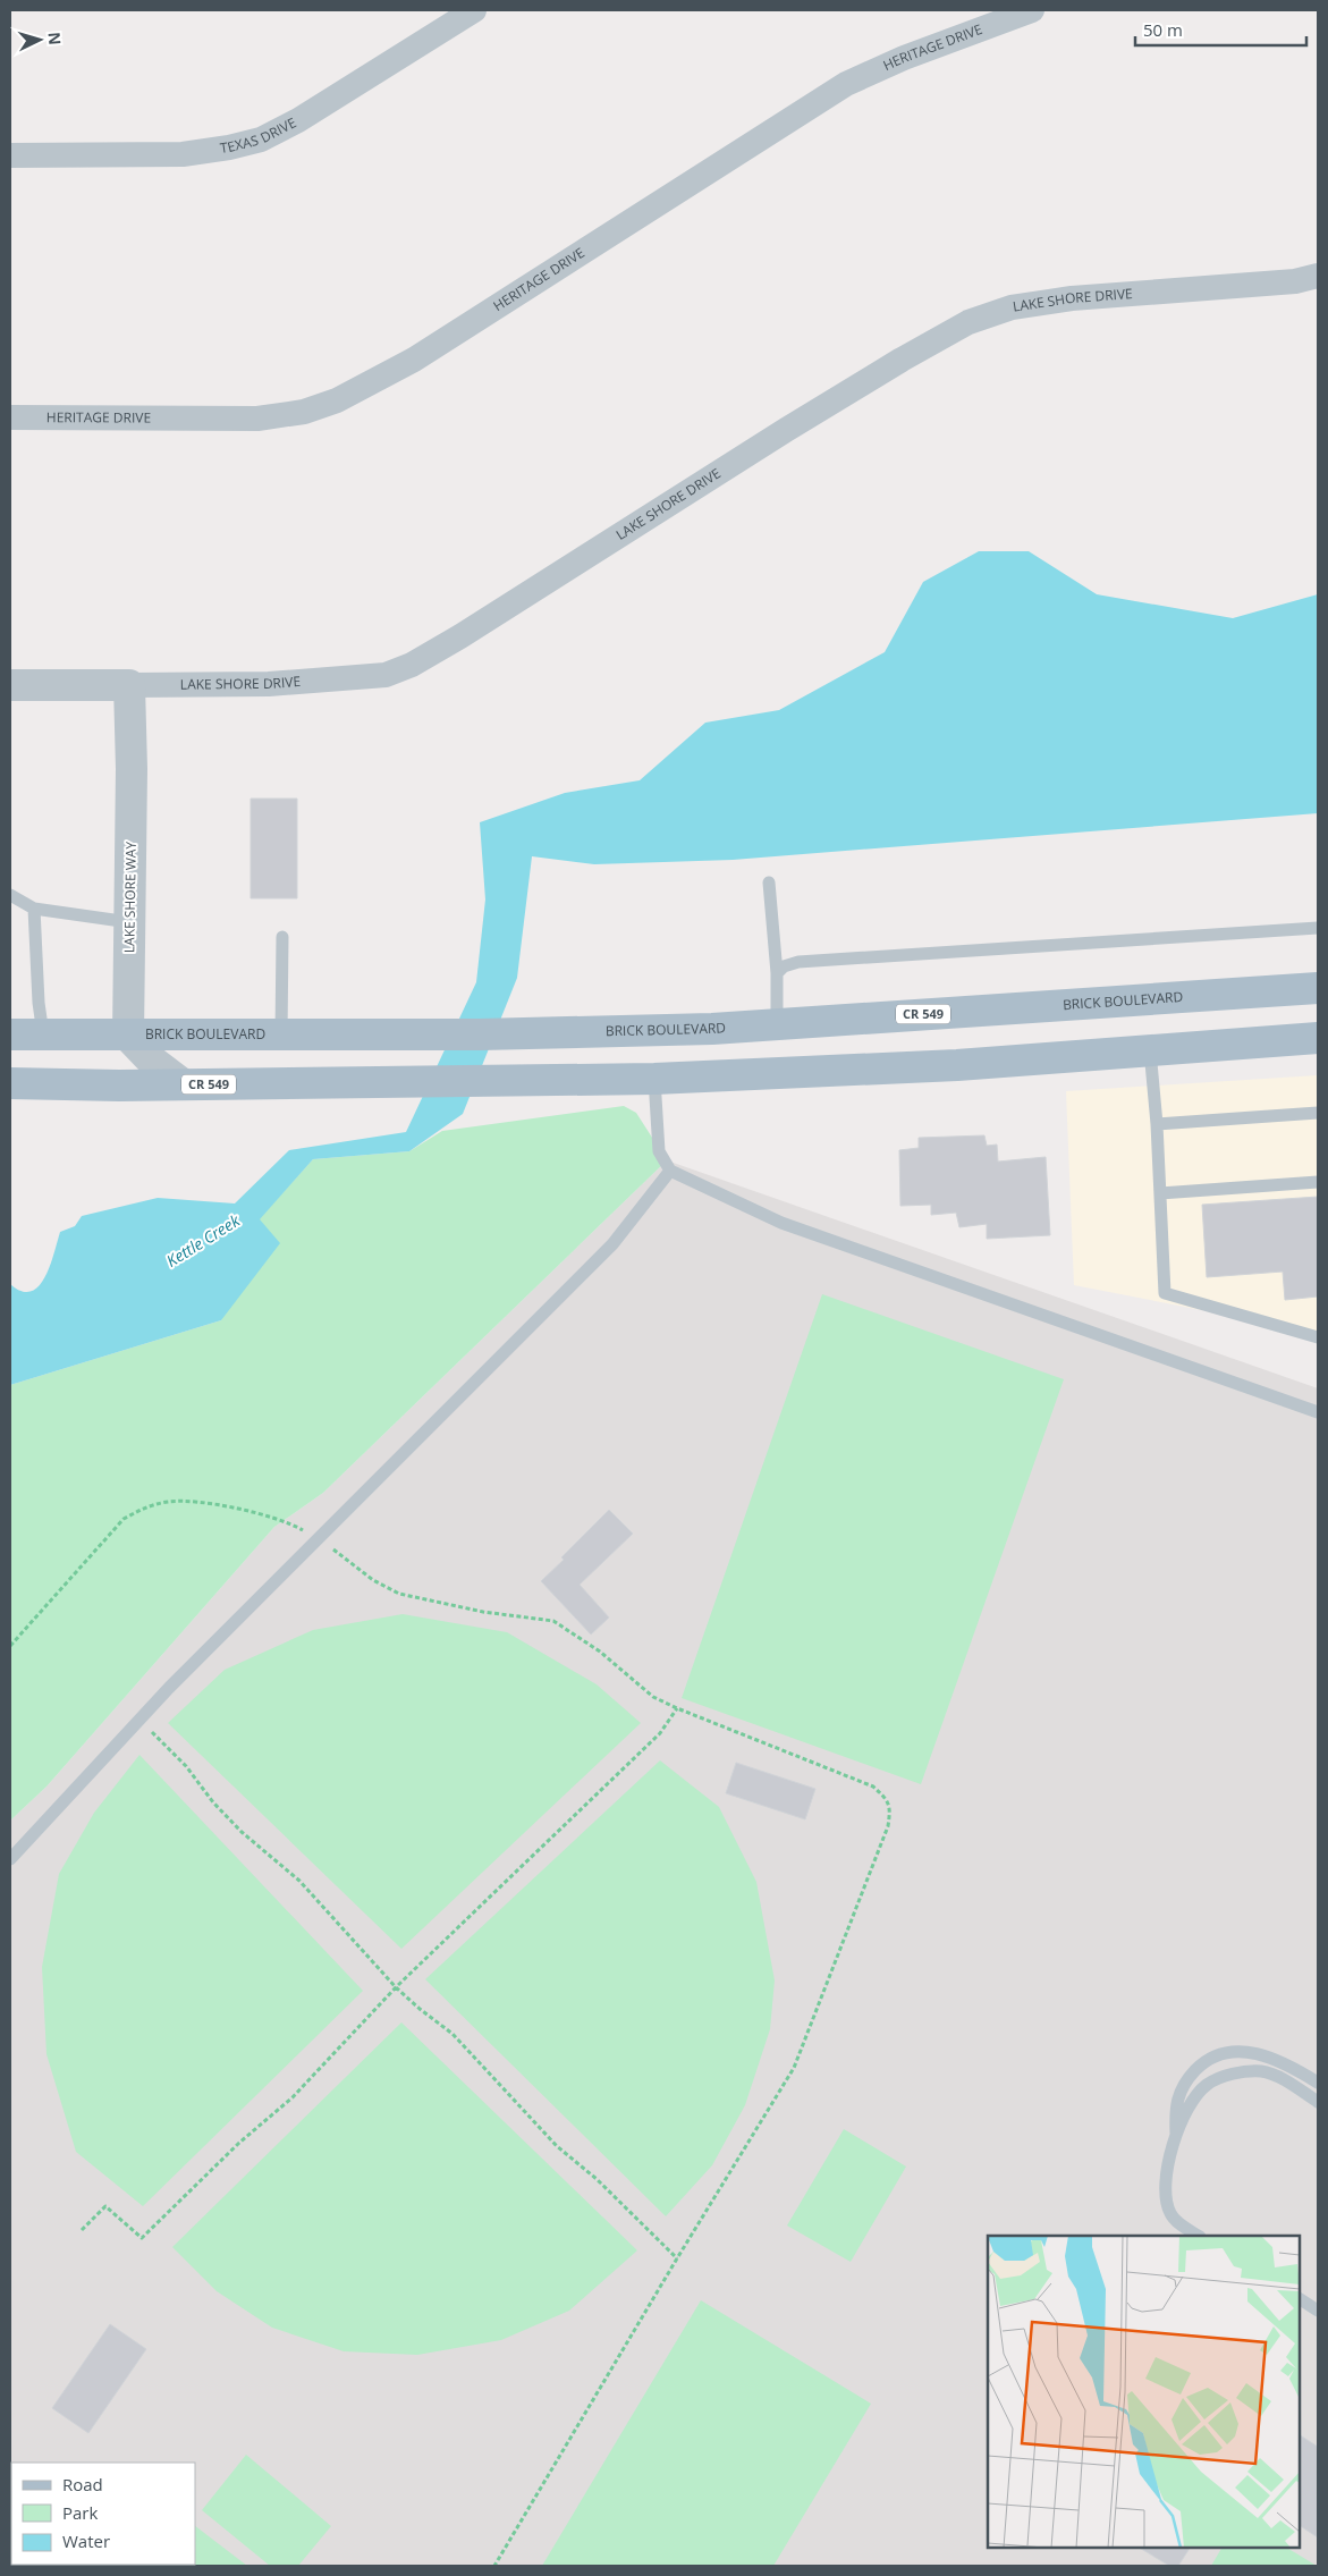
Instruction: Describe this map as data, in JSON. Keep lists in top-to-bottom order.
{
  "streets": {
    "main road": ["BRICK BOULEVARD", "CR 549"],
    "street": [
      "HERITAGE DRIVE",
      "TEXAS DRIVE",
      "LAKE SHORE DRIVE",
      "LAKE SHORE WAY"
    ]
  },
  "crossings": [
    ["LAKE SHORE DRIVE", "LAKE SHORE WAY"],
    ["LAKE SHORE WAY", "BRICK BOULEVARD"]
  ],
  "water": ["Kettle Creek"],
  "legend": ["Road", "Park", "Water"],
  "scale_bar": "50 m",
  "north": "right"
}
